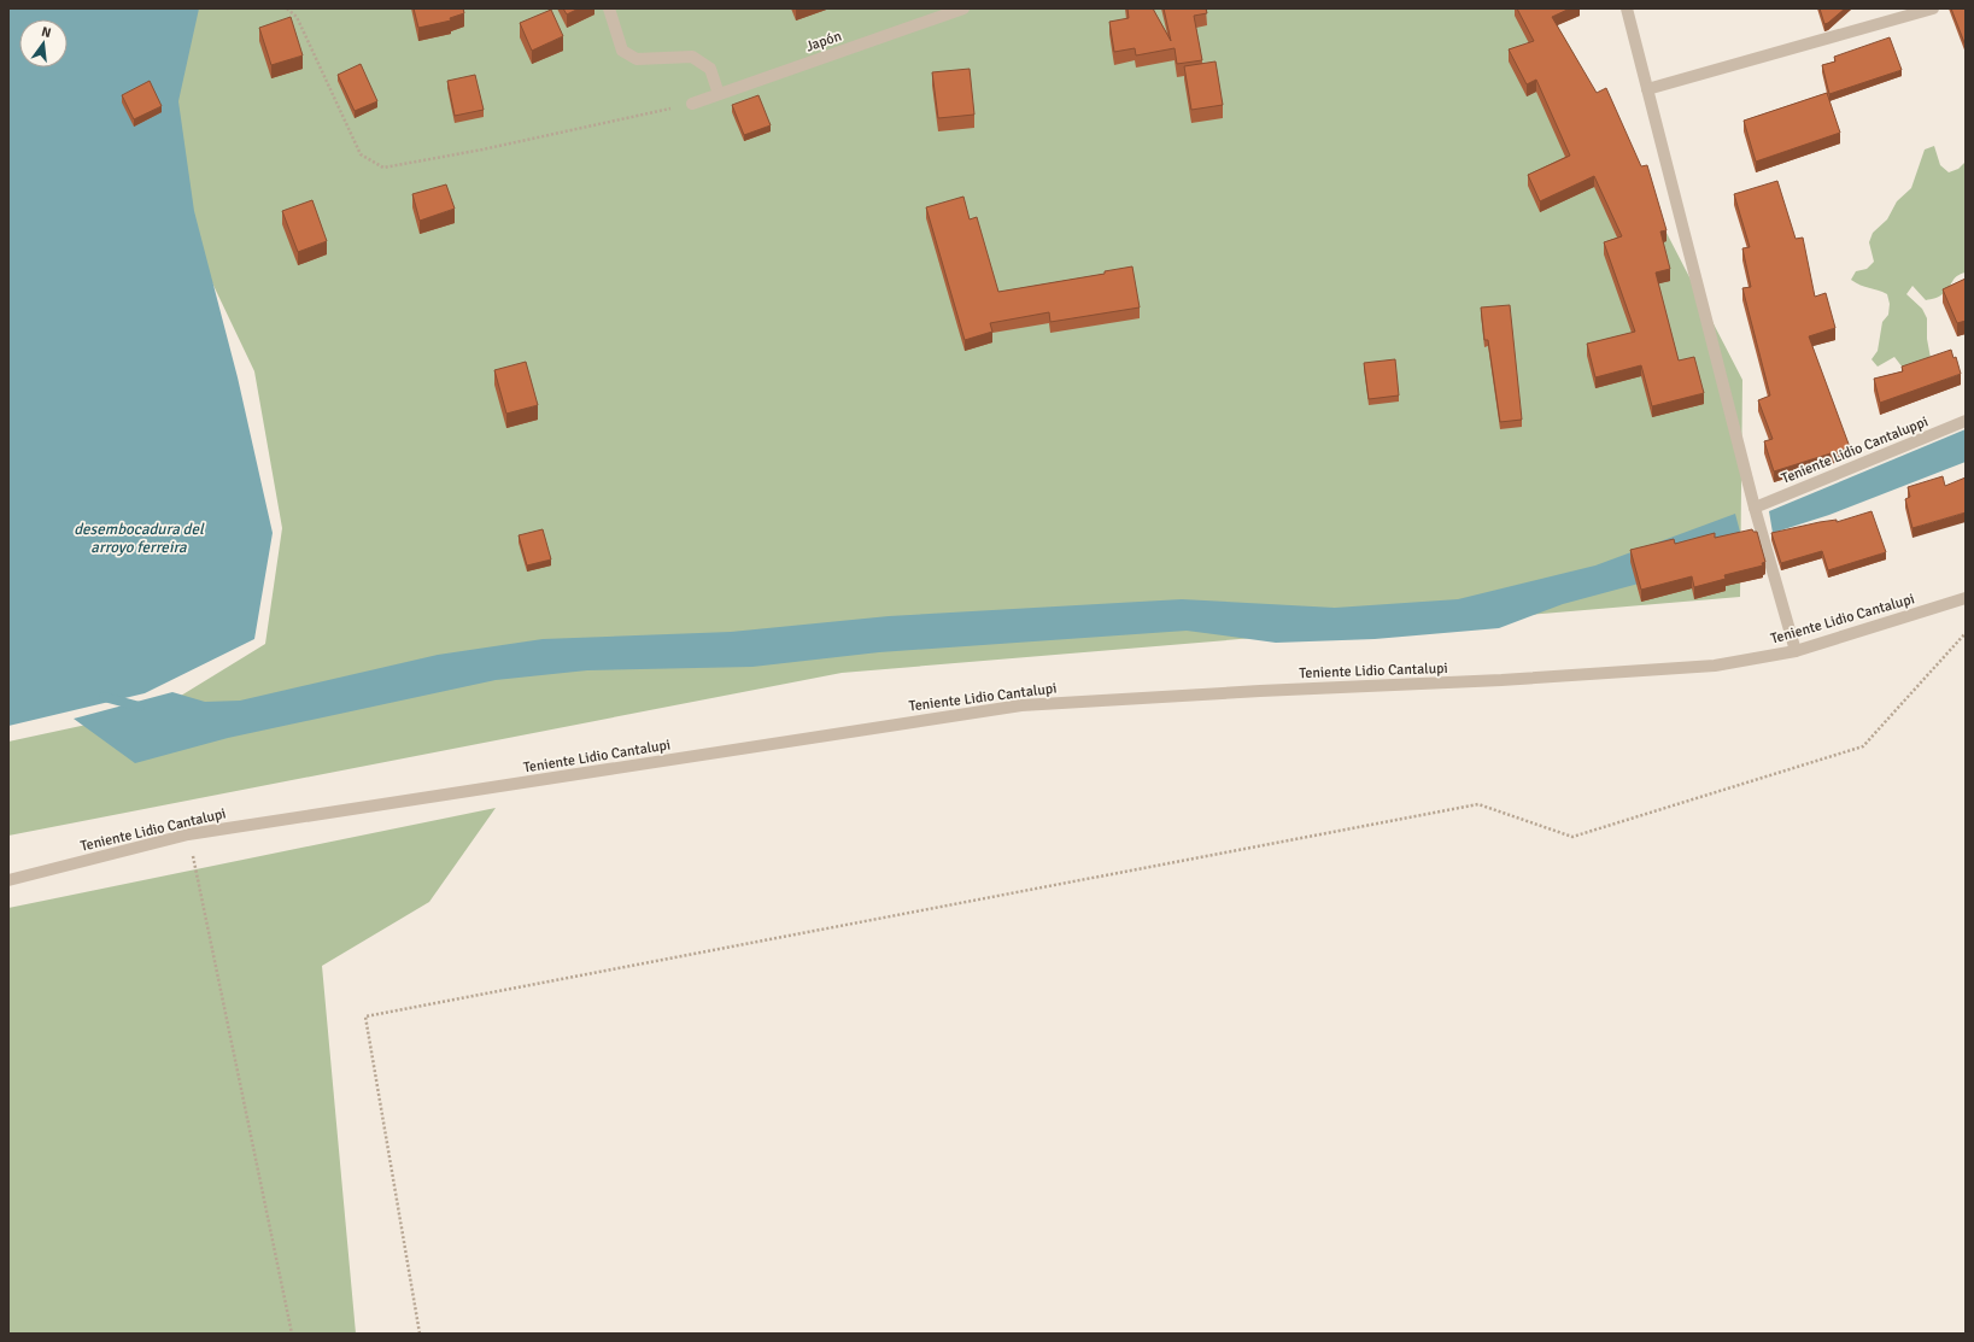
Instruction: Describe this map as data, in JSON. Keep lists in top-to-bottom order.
{
  "streets": {
    "street": ["Japón", "Teniente Lidio Cantaluppi", "Teniente Lidio Cantalupi"]
  },
  "water": ["desembocadura del arroyo ferreira"],
  "north": "top"
}
